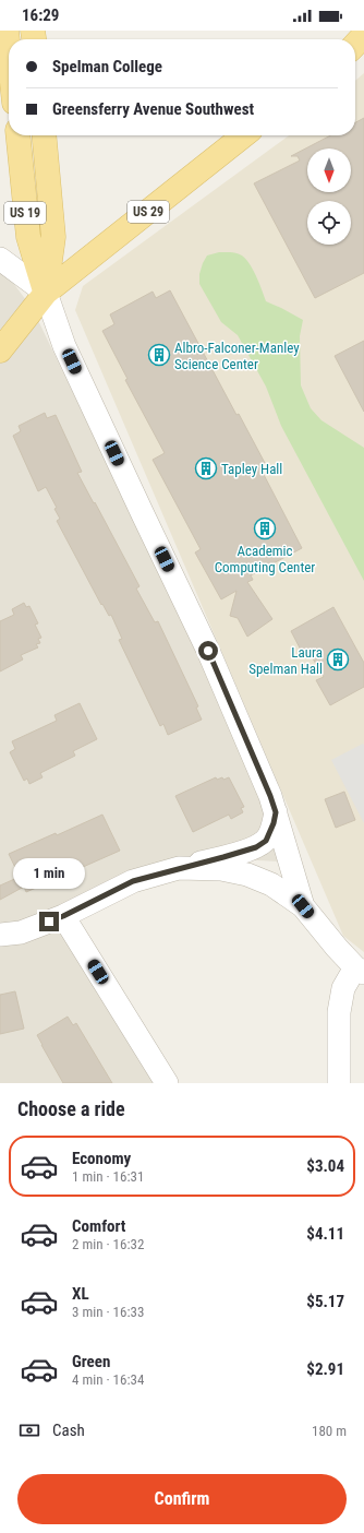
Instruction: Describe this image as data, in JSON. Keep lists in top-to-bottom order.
{
  "streets": {
    "main road": ["US 29", "US 19"]
  },
  "crossings": [
    ["US 29", "US 19"]
  ],
  "places": {
    "building": [
      "Albro-Falconer-Manley Science Center",
      "Tapley Hall",
      "Academic Computing Center",
      "Laura Spelman Hall"
    ]
  },
  "north": "bottom",
  "page": {
    "status": "16:29",
    "banner": ["Spelman College", "Greensferry Avenue Southwest"],
    "bubble": "1 min",
    "heading": "Choose a ride",
    "list": [
      {
        "name": "Economy",
        "note": "1 min · 16:31",
        "value": "$3.04"
      },
      {
        "name": "Comfort",
        "note": "2 min · 16:32",
        "value": "$4.11"
      },
      {
        "name": "XL",
        "note": "3 min · 16:33",
        "value": "$5.17"
      },
      {
        "name": "Green",
        "note": "4 min · 16:34",
        "value": "$2.91"
      }
    ],
    "pay": ["Cash", "180 m"],
    "buttons": "Confirm"
  }
}
